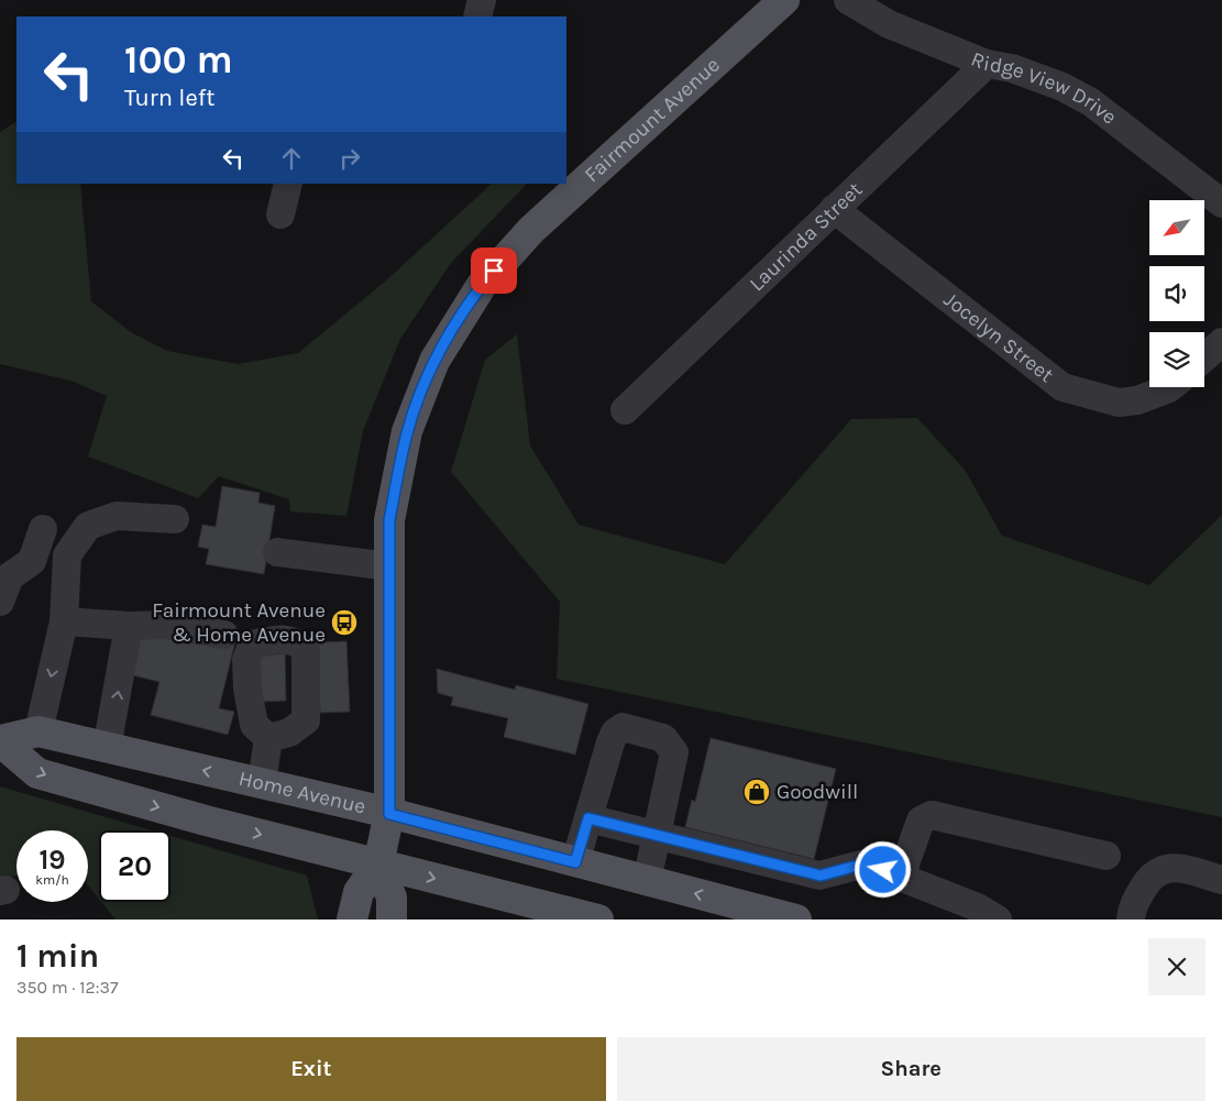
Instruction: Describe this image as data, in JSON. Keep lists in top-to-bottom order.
{
  "streets": {
    "main road": ["Fairmount Avenue", "Home Avenue"],
    "street": ["Ridge View Drive", "Laurinda Street", "Jocelyn Street"]
  },
  "crossings": [
    ["Ridge View Drive", "Laurinda Street"],
    ["Fairmount Avenue", "Home Avenue"],
    ["Laurinda Street", "Jocelyn Street"]
  ],
  "places": {
    "bus stop": ["Fairmount Avenue & Home Avenue"],
    "shop": ["Goodwill"]
  },
  "north": "bottom left",
  "page": {
    "turn": ["100 m", "Turn left"],
    "speed": "19 km/h",
    "limit": "20",
    "heading": ["1 min", "350 m · 12:37"],
    "buttons": ["Exit", "Share"]
  }
}
